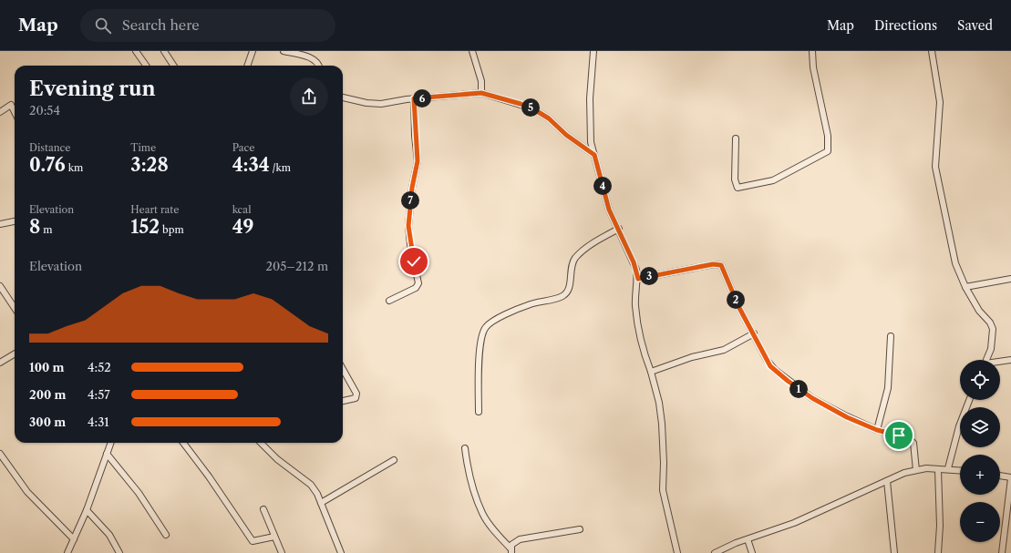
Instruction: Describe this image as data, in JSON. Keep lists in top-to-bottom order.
{
  "page": {
    "header": "Map",
    "search": "Search here",
    "nav": ["Map", "Directions", "Saved"],
    "heading": ["Evening run", "20:54"],
    "pins": [
      "6",
      "5",
      "4",
      "7",
      "3",
      "2",
      "1"
    ],
    "stats": [
      ["Distance", "0.76 km"],
      ["Time", "3:28"],
      ["Pace", "4:34 /km"],
      ["Elevation", "8 m"],
      ["Heart rate", "152 bpm"],
      ["kcal", "49"]
    ],
    "chart": ["Elevation", "205–212 m"],
    "list": [
      {
        "name": "100 m",
        "note": "4:52"
      },
      {
        "name": "200 m",
        "note": "4:57"
      },
      {
        "name": "300 m",
        "note": "4:31"
      }
    ],
    "map_buttons": ["+", "−"]
  }
}
